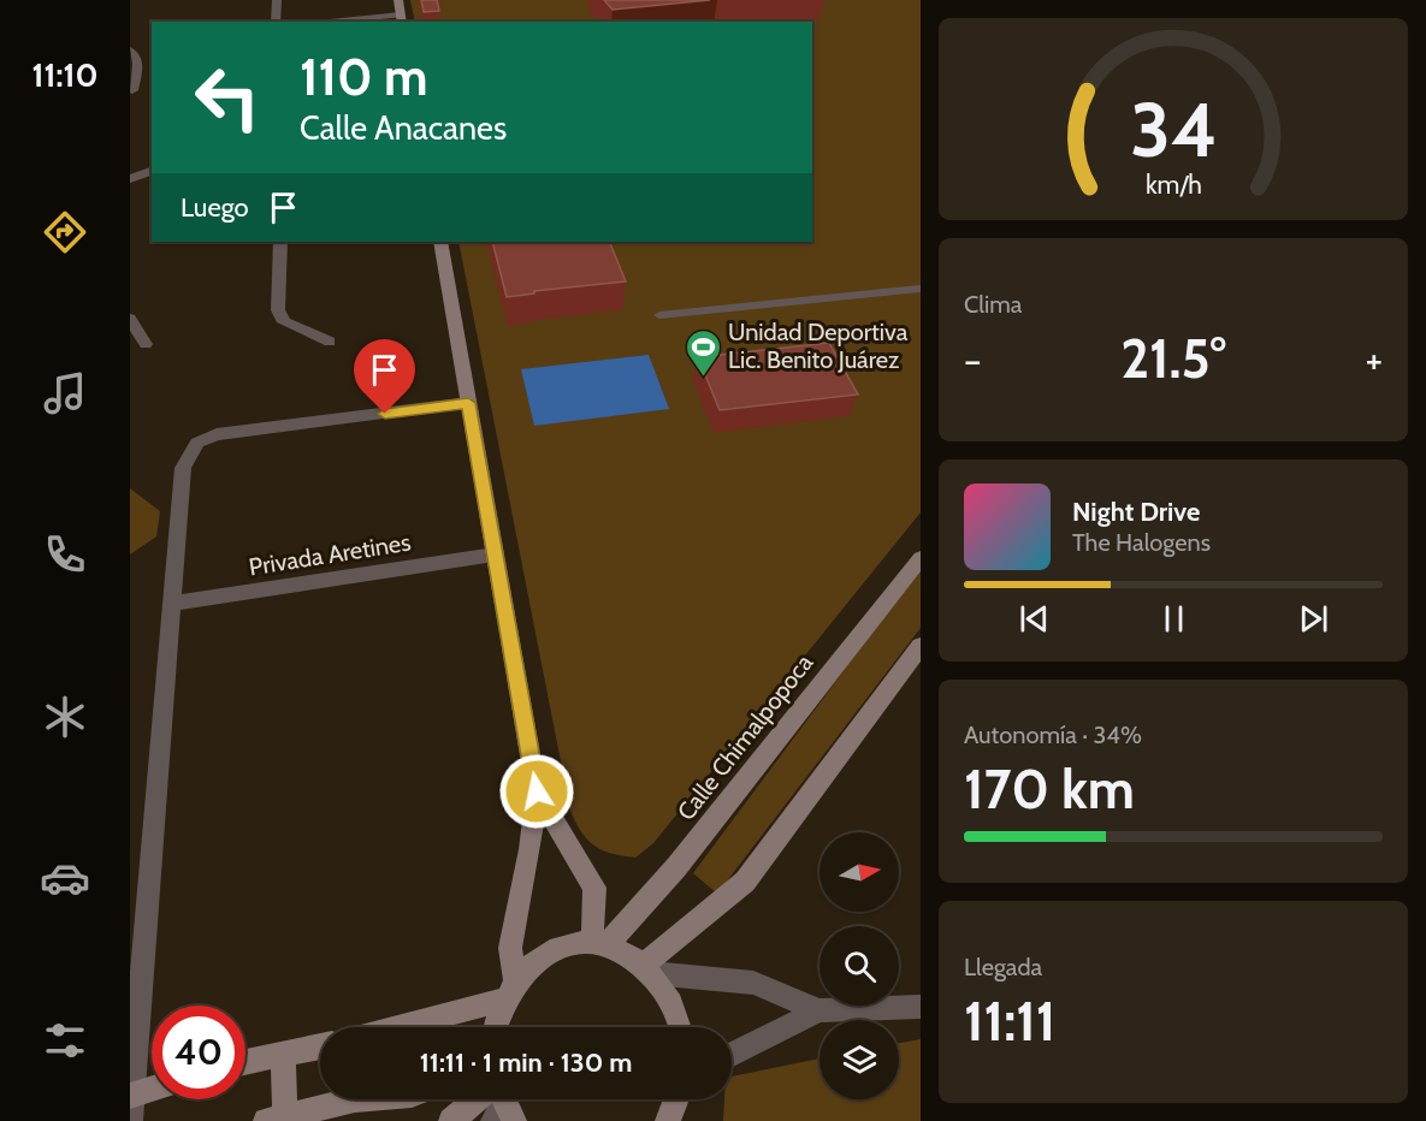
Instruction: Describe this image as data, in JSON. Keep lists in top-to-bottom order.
{
  "streets": {
    "main road": ["Calle Chimalpopoca"],
    "street": ["Privada Aretines"]
  },
  "places": {
    "sports": ["Unidad Deportiva Lic. Benito Juárez"]
  },
  "north": "right",
  "page": {
    "tabs": "11:10",
    "turn": ["110 m", "Calle Anacanes"],
    "then": "Luego",
    "tile": [
      "Clima",
      ["Autonomía · 34%", "170 km"],
      ["Llegada", "11:11"]
    ],
    "heat": ["−", "21.5°", "+"],
    "song": ["Night Drive", "The Halogens"],
    "limit": "40",
    "trip": "11:11 · 1 min · 130 m",
    "gauge": ["34", "km/h"]
  }
}
